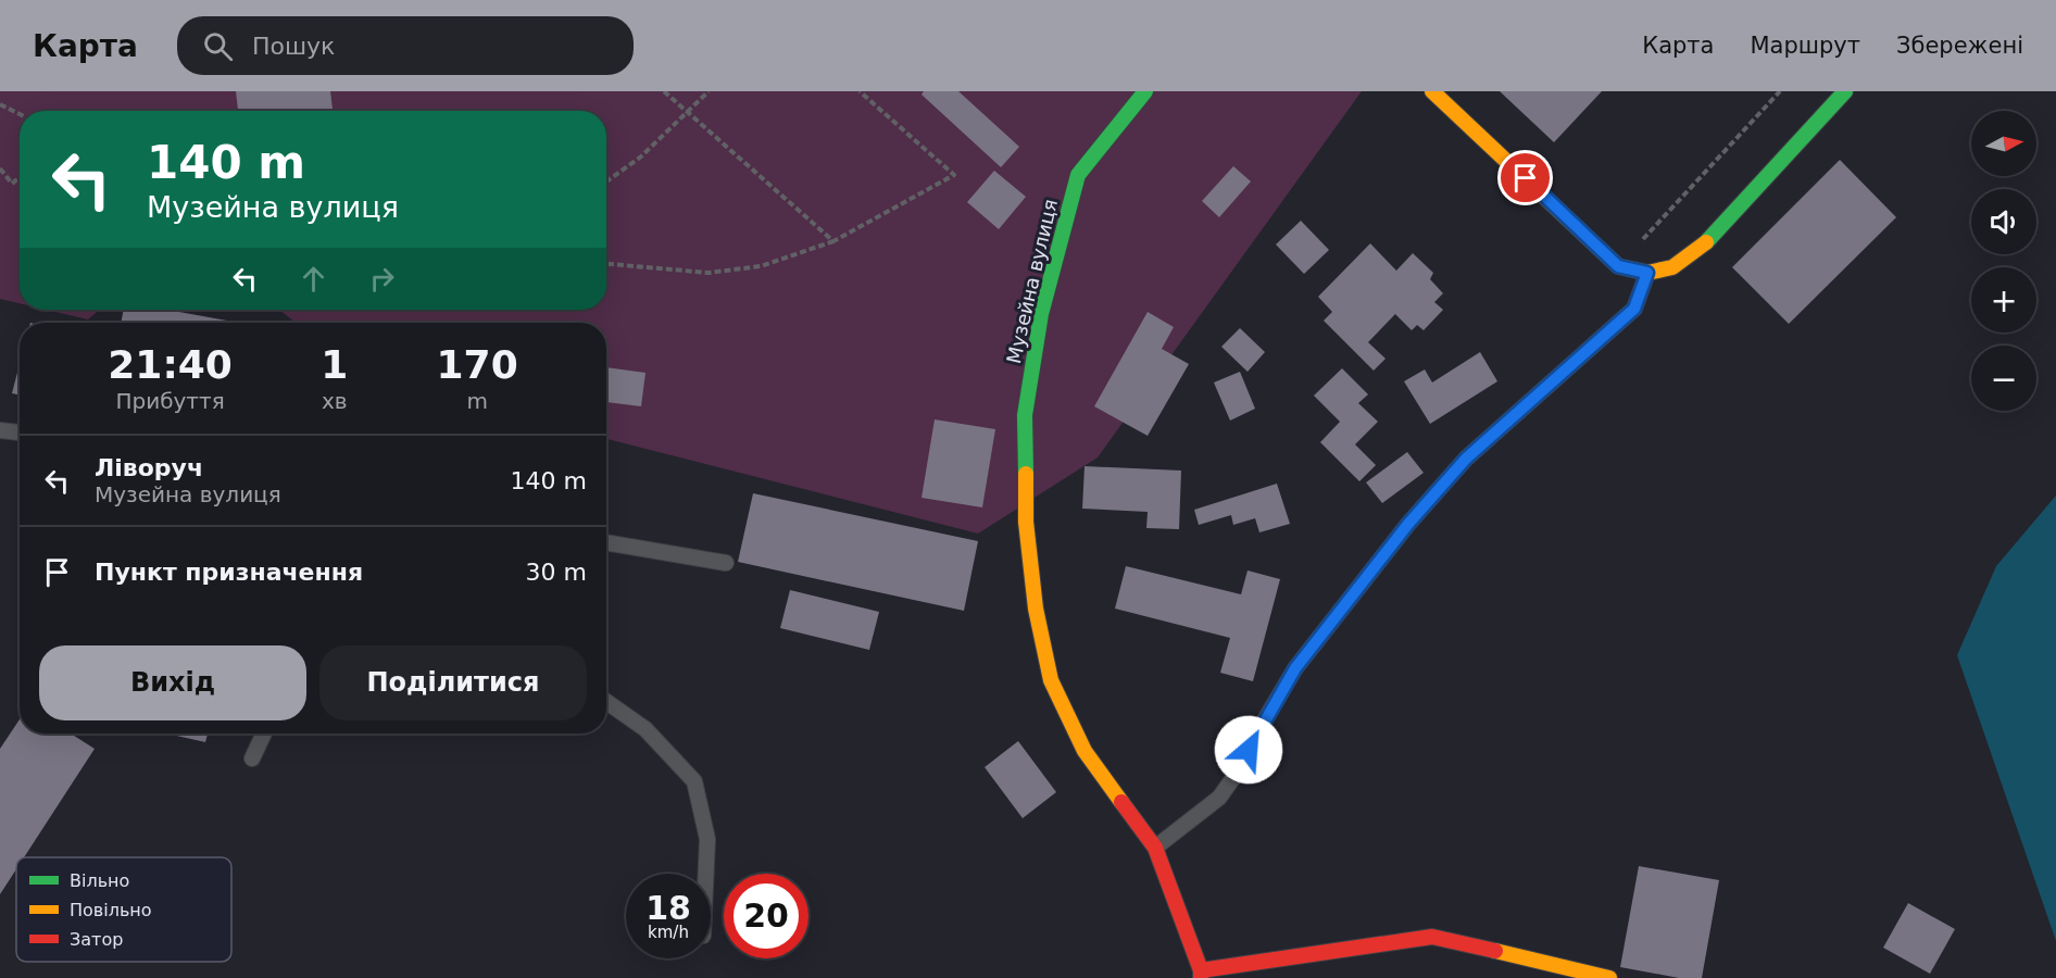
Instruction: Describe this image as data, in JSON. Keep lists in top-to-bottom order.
{
  "streets": {
    "street": ["Музейна вулиця"]
  },
  "legend": ["Вільно", "Повільно", "Затор"],
  "north": "right",
  "page": {
    "header": "Карта",
    "search": "Пошук",
    "nav": ["Карта", "Маршрут", "Збережені"],
    "map_buttons": ["+", "−"],
    "turn": ["140 m", "Музейна вулиця"],
    "eta": [
      "21:40",
      "Прибуття",
      "1",
      "хв",
      "170",
      "m"
    ],
    "list": [
      {
        "name": "Ліворуч",
        "note": "Музейна вулиця",
        "value": "140 m"
      },
      {
        "name": "Пункт призначення",
        "value": "30 m"
      }
    ],
    "buttons": ["Вихід", "Поділитися"],
    "speed": "18 km/h",
    "limit": "20"
  }
}
